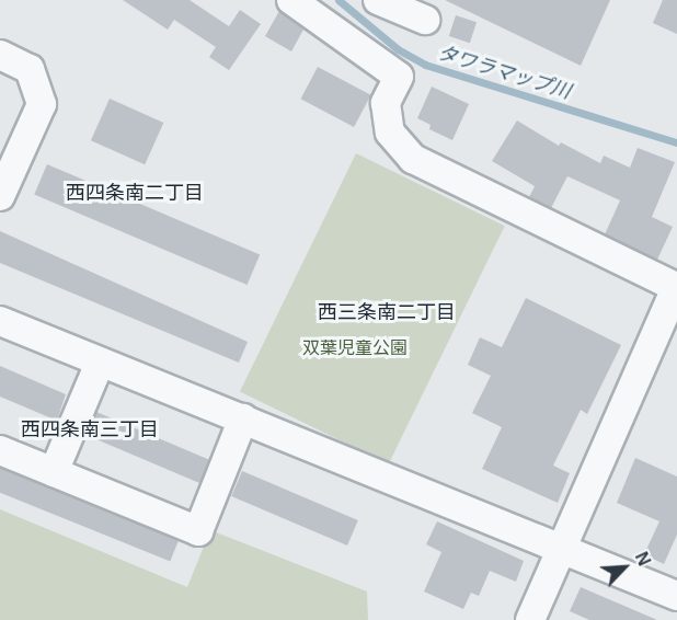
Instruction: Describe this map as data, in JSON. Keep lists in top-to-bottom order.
{
  "districts": ["西四条南二丁目", "西三条南二丁目", "西四条南三丁目"],
  "water": ["タワラマップ川"],
  "parks": ["双葉児童公園"],
  "north": "top right"
}
